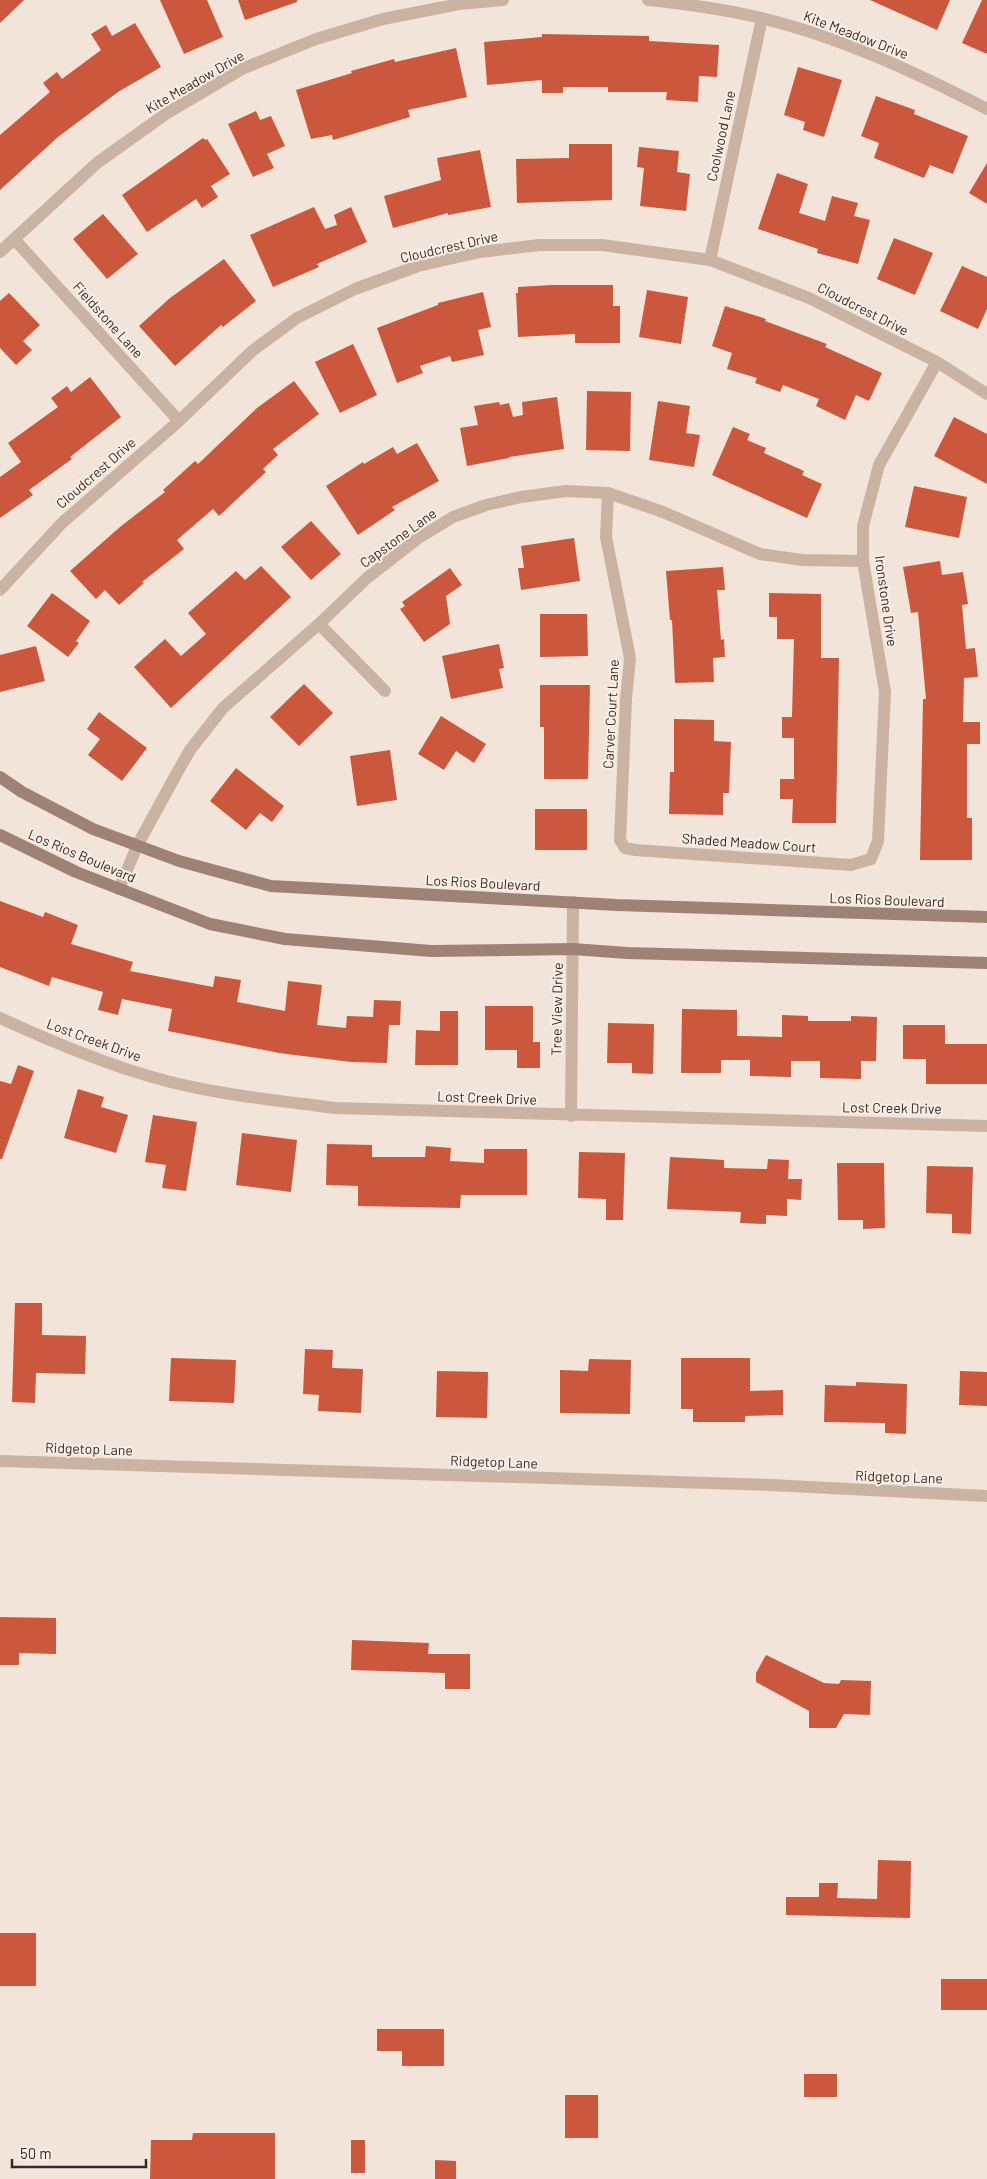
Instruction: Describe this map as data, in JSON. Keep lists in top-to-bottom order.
{
  "streets": {
    "main road": ["Los Rios Boulevard"],
    "street": [
      "Kite Meadow Drive",
      "Coolwood Lane",
      "Cloudcrest Drive",
      "Fieldstone Lane",
      "Capstone Lane",
      "Ironstone Drive",
      "Carver Court Lane",
      "Shaded Meadow Court",
      "Tree View Drive",
      "Lost Creek Drive",
      "Ridgetop Lane"
    ]
  },
  "crossings": [
    ["Kite Meadow Drive", "Coolwood Lane"],
    ["Kite Meadow Drive", "Fieldstone Lane"],
    ["Coolwood Lane", "Cloudcrest Drive"],
    ["Cloudcrest Drive", "Fieldstone Lane"],
    ["Cloudcrest Drive", "Ironstone Drive"],
    ["Capstone Lane", "Ironstone Drive"],
    ["Capstone Lane", "Carver Court Lane"],
    ["Capstone Lane", "Los Rios Boulevard"],
    ["Ironstone Drive", "Shaded Meadow Court"],
    ["Carver Court Lane", "Shaded Meadow Court"],
    ["Los Rios Boulevard", "Tree View Drive"],
    ["Tree View Drive", "Lost Creek Drive"]
  ],
  "scale_bar": "50 m"
}
